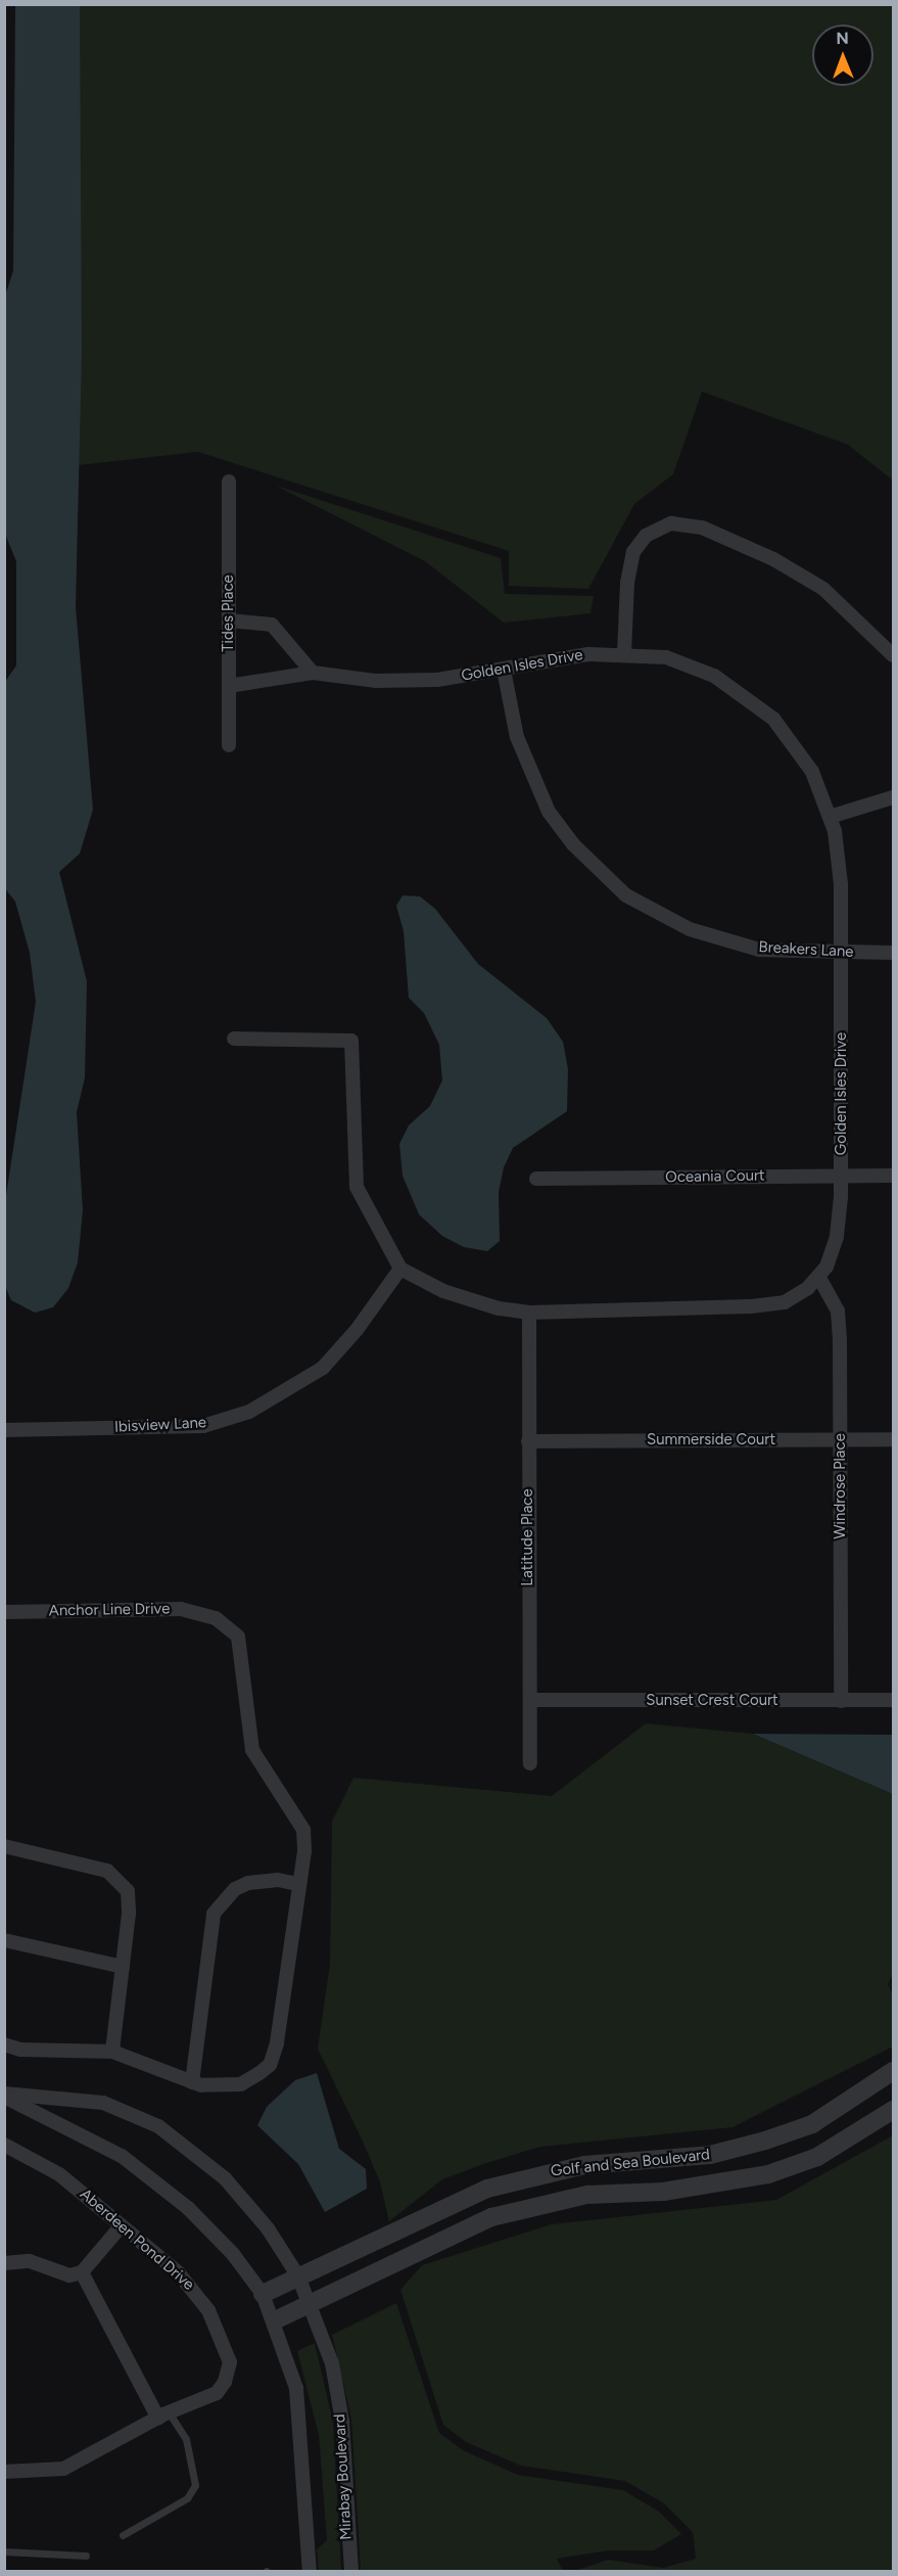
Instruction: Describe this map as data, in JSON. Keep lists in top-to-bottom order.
{
  "streets": {
    "street": [
      "Tides Place",
      "Golden Isles Drive",
      "Breakers Lane",
      "Oceania Court",
      "Ibisview Lane",
      "Summerside Court",
      "Windrose Place",
      "Latitude Place",
      "Anchor Line Drive",
      "Sunset Crest Court",
      "Golf and Sea Boulevard",
      "Aberdeen Pond Drive",
      "Mirabay Boulevard"
    ]
  },
  "crossings": [
    ["Tides Place", "Golden Isles Drive"],
    ["Golden Isles Drive", "Breakers Lane"],
    ["Golden Isles Drive", "Oceania Court"],
    ["Golden Isles Drive", "Windrose Place"],
    ["Summerside Court", "Windrose Place"],
    ["Summerside Court", "Latitude Place"],
    ["Windrose Place", "Sunset Crest Court"],
    ["Latitude Place", "Sunset Crest Court"],
    ["Golf and Sea Boulevard", "Mirabay Boulevard"]
  ],
  "north": "top"
}
